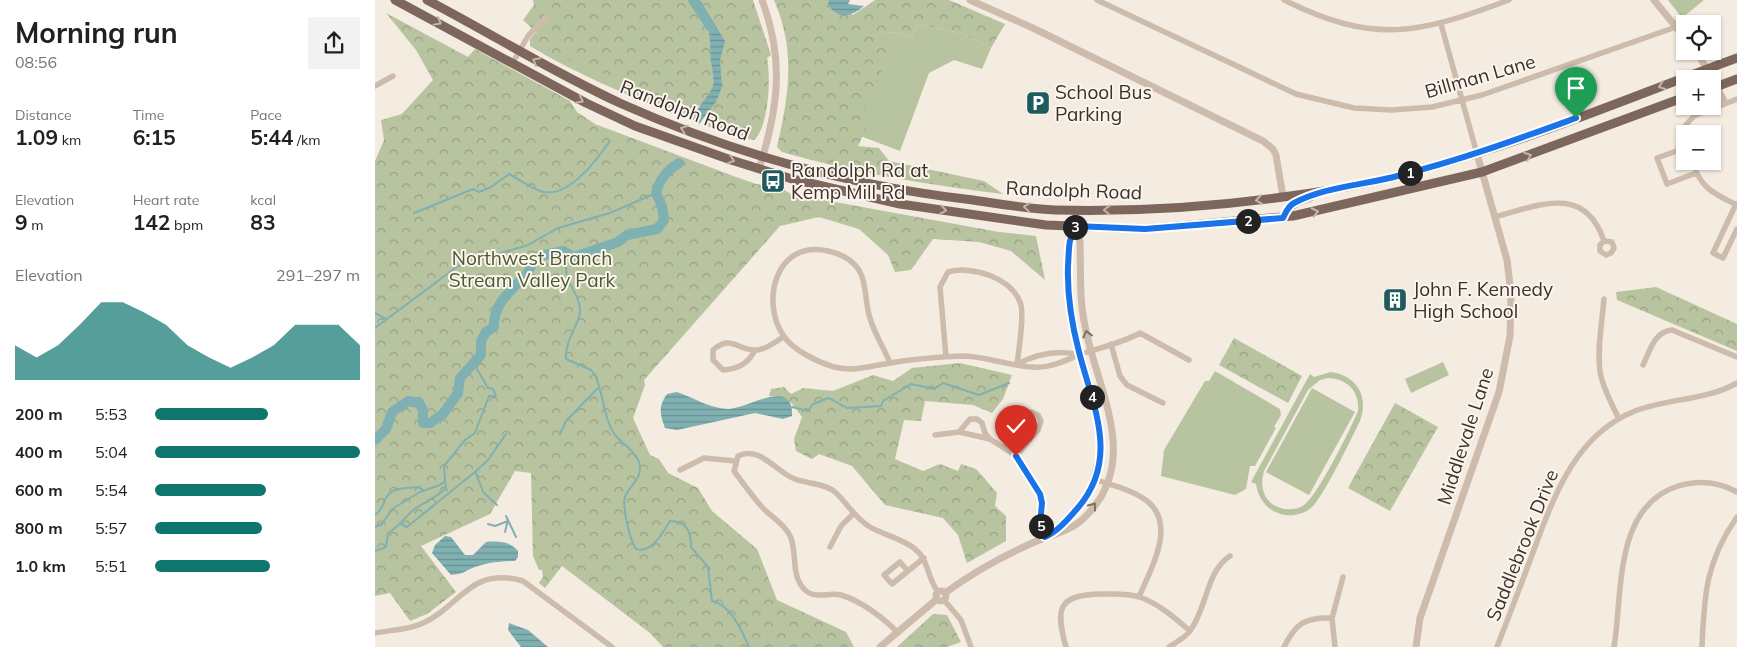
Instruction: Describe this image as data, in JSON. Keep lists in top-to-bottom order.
{
  "streets": {
    "main road": ["Randolph Road"],
    "street": ["Billman Lane", "Middlevale Lane", "Saddlebrook Drive"]
  },
  "crossings": [
    ["Randolph Road", "Middlevale Lane"]
  ],
  "parks": ["Northwest Branch Stream Valley Park"],
  "places": {
    "parking": ["School Bus Parking"],
    "bus stop": ["Randolph Rd at Kemp Mill Rd"],
    "building": ["John F. Kennedy High School"]
  },
  "page": {
    "heading": ["Morning run", "08:56"],
    "map_buttons": ["+", "−"],
    "stats": [
      ["Distance", "1.09 km"],
      ["Time", "6:15"],
      ["Pace", "5:44 /km"],
      ["Elevation", "9 m"],
      ["Heart rate", "142 bpm"],
      ["kcal", "83"]
    ],
    "pins": [
      "1",
      "2",
      "3",
      "4",
      "5"
    ],
    "chart": ["Elevation", "291–297 m"],
    "list": [
      {
        "name": "200 m",
        "note": "5:53"
      },
      {
        "name": "400 m",
        "note": "5:04"
      },
      {
        "name": "600 m",
        "note": "5:54"
      },
      {
        "name": "800 m",
        "note": "5:57"
      },
      {
        "name": "1.0 km",
        "note": "5:51"
      }
    ]
  }
}
